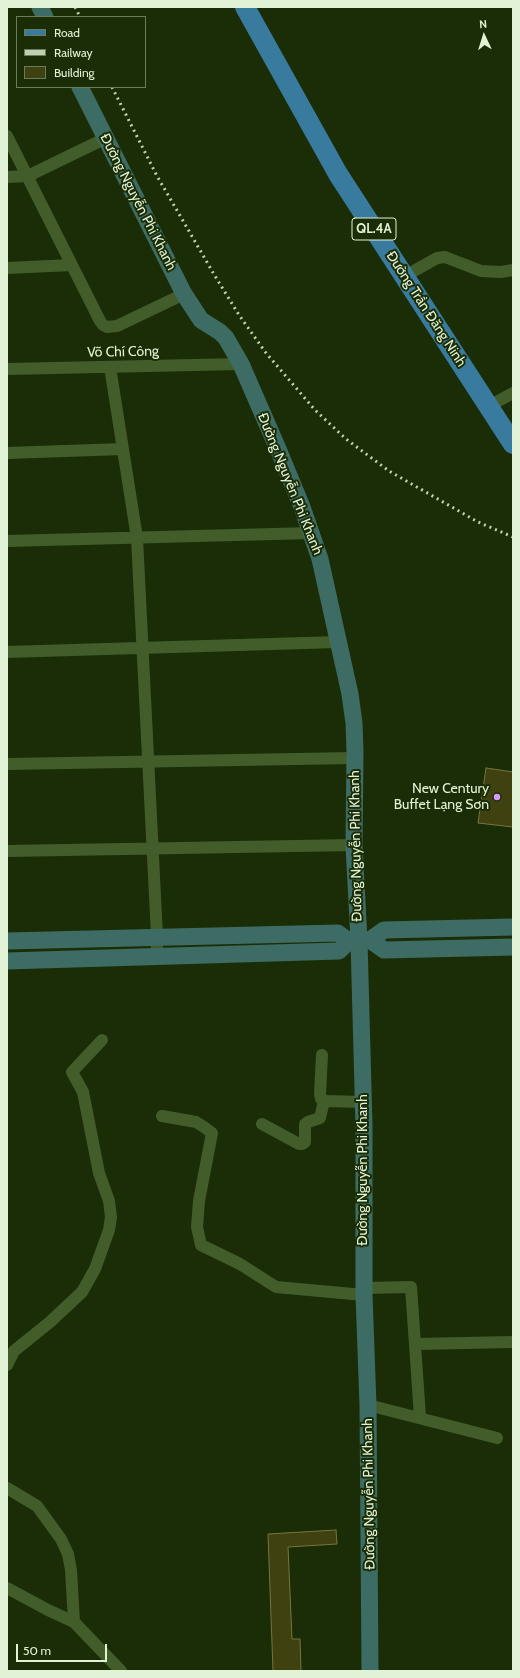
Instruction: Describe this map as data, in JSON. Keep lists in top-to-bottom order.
{
  "streets": {
    "main road": ["QL.4A", "Đường Trần Đăng Ninh"],
    "street": ["Đường Nguyễn Phi Khanh", "Võ Chí Công"]
  },
  "crossings": [
    ["Đường Nguyễn Phi Khanh", "Võ Chí Công"]
  ],
  "places": ["New Century Buffet Lạng Sơn"],
  "legend": ["Road", "Railway", "Building"],
  "scale_bar": "50 m",
  "north": "top"
}
